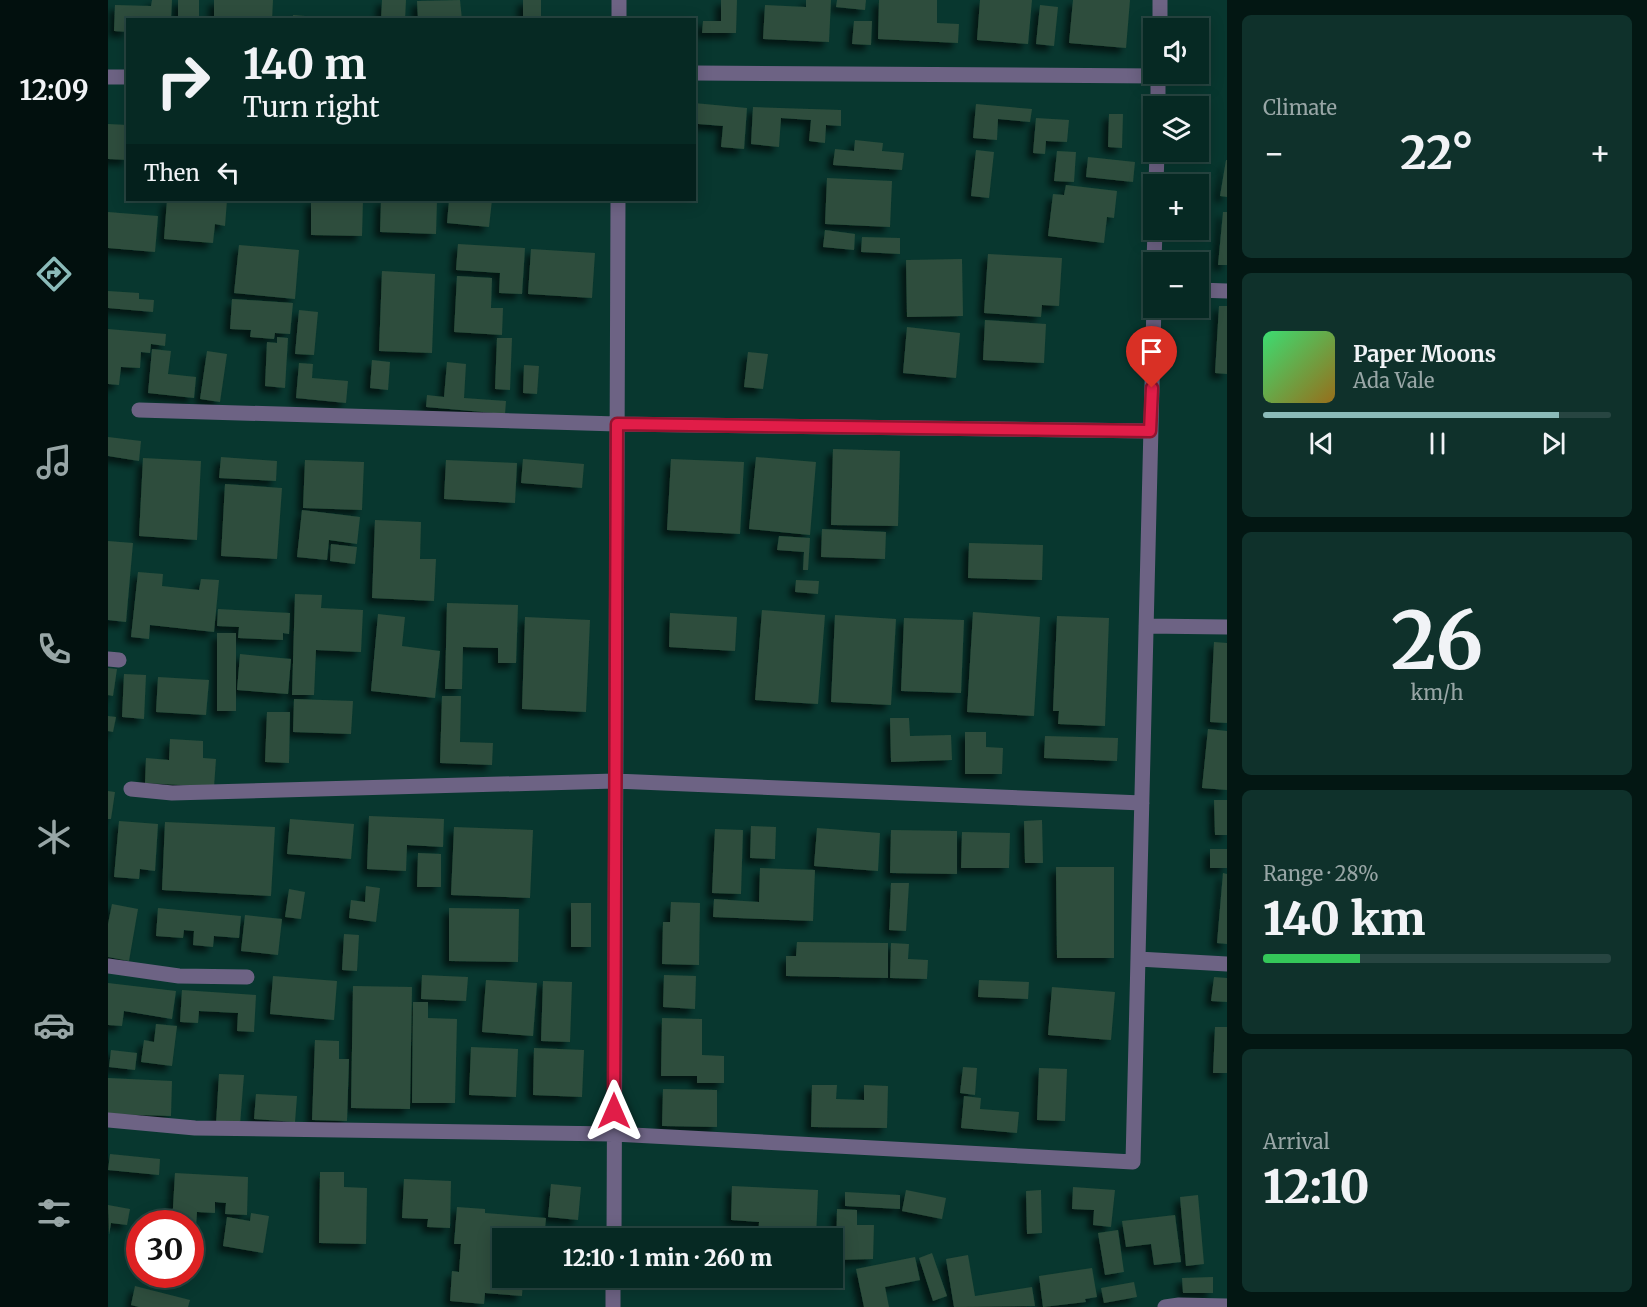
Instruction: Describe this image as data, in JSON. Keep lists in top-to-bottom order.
{
  "page": {
    "tabs": "12:09",
    "tile": [
      "Climate",
      ["26", "km/h"],
      ["Range · 28%", "140 km"],
      ["Arrival", "12:10"]
    ],
    "map_buttons": ["+", "−"],
    "turn": ["140 m", "Turn right"],
    "heat": ["−", "22°", "+"],
    "then": "Then",
    "song": ["Paper Moons", "Ada Vale"],
    "limit": "30",
    "trip": "12:10 · 1 min · 260 m"
  }
}
